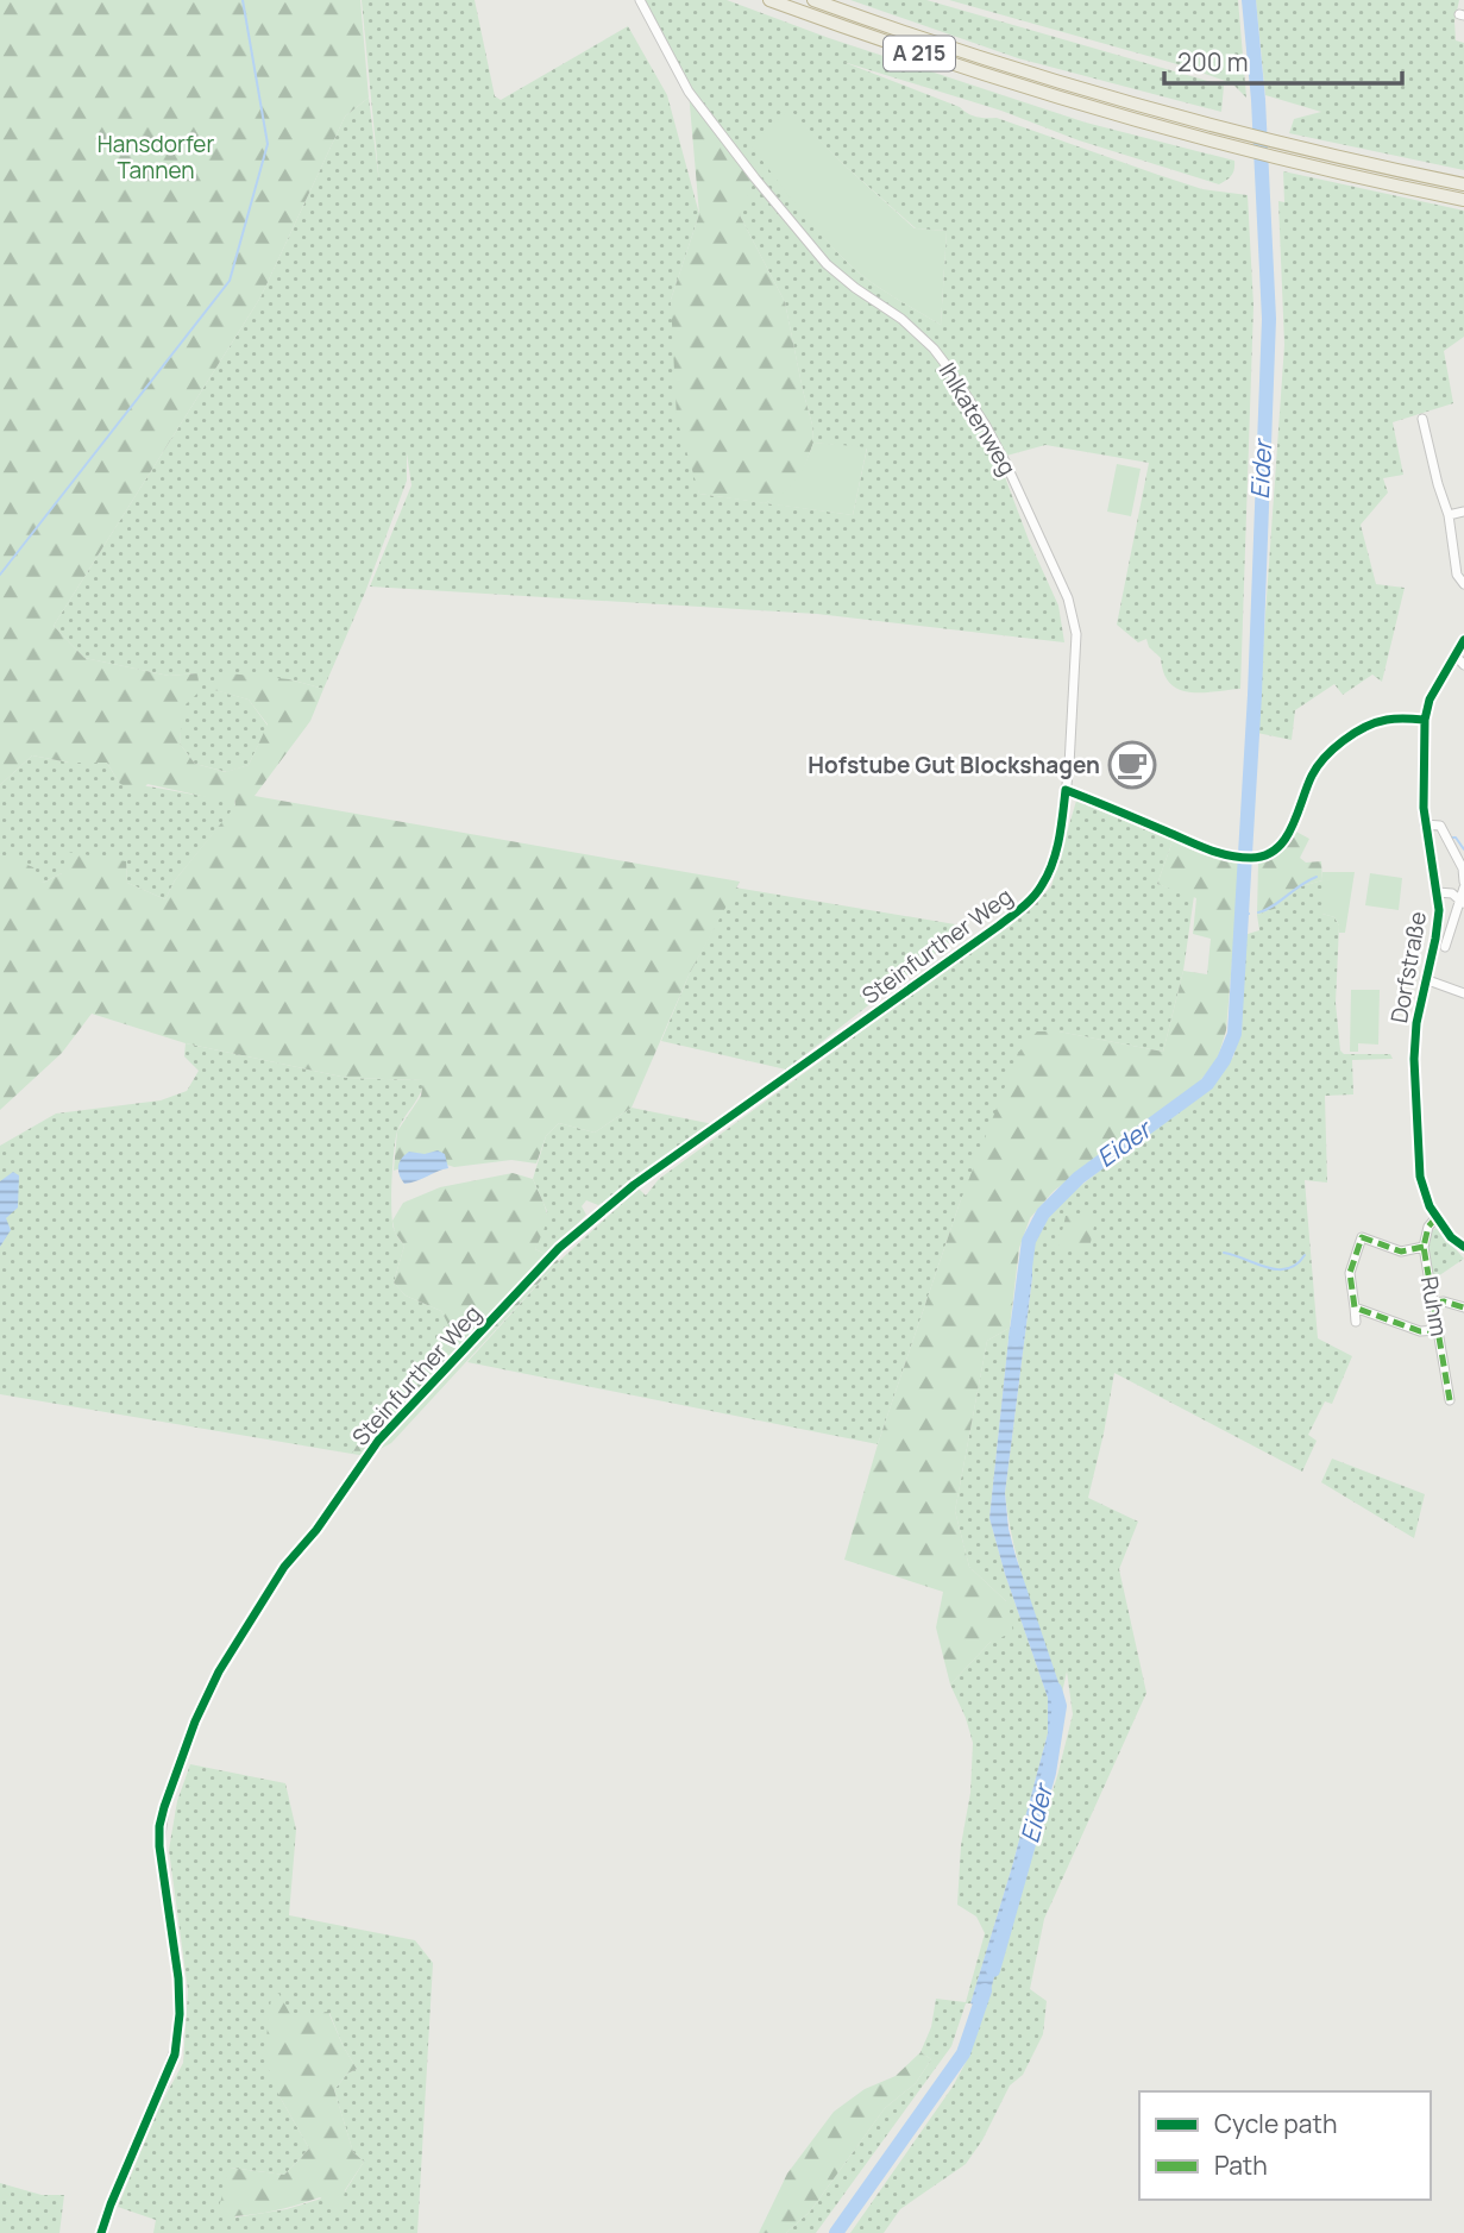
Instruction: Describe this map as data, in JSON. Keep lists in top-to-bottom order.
{
  "streets": {
    "highway": ["A 215"],
    "street": [
      "Ihlkatenweg",
      "Steinfurther Weg",
      "Dorfstraße",
      "Ruhm"
    ]
  },
  "crossings": [
    ["Ihlkatenweg", "Steinfurther Weg"],
    ["Dorfstraße", "Ruhm"]
  ],
  "water": ["Eider"],
  "parks": ["Hansdorfer Tannen"],
  "places": {
    "cafe": ["Hofstube Gut Blockshagen"]
  },
  "legend": ["Cycle path", "Path"],
  "scale_bar": "200 m"
}
